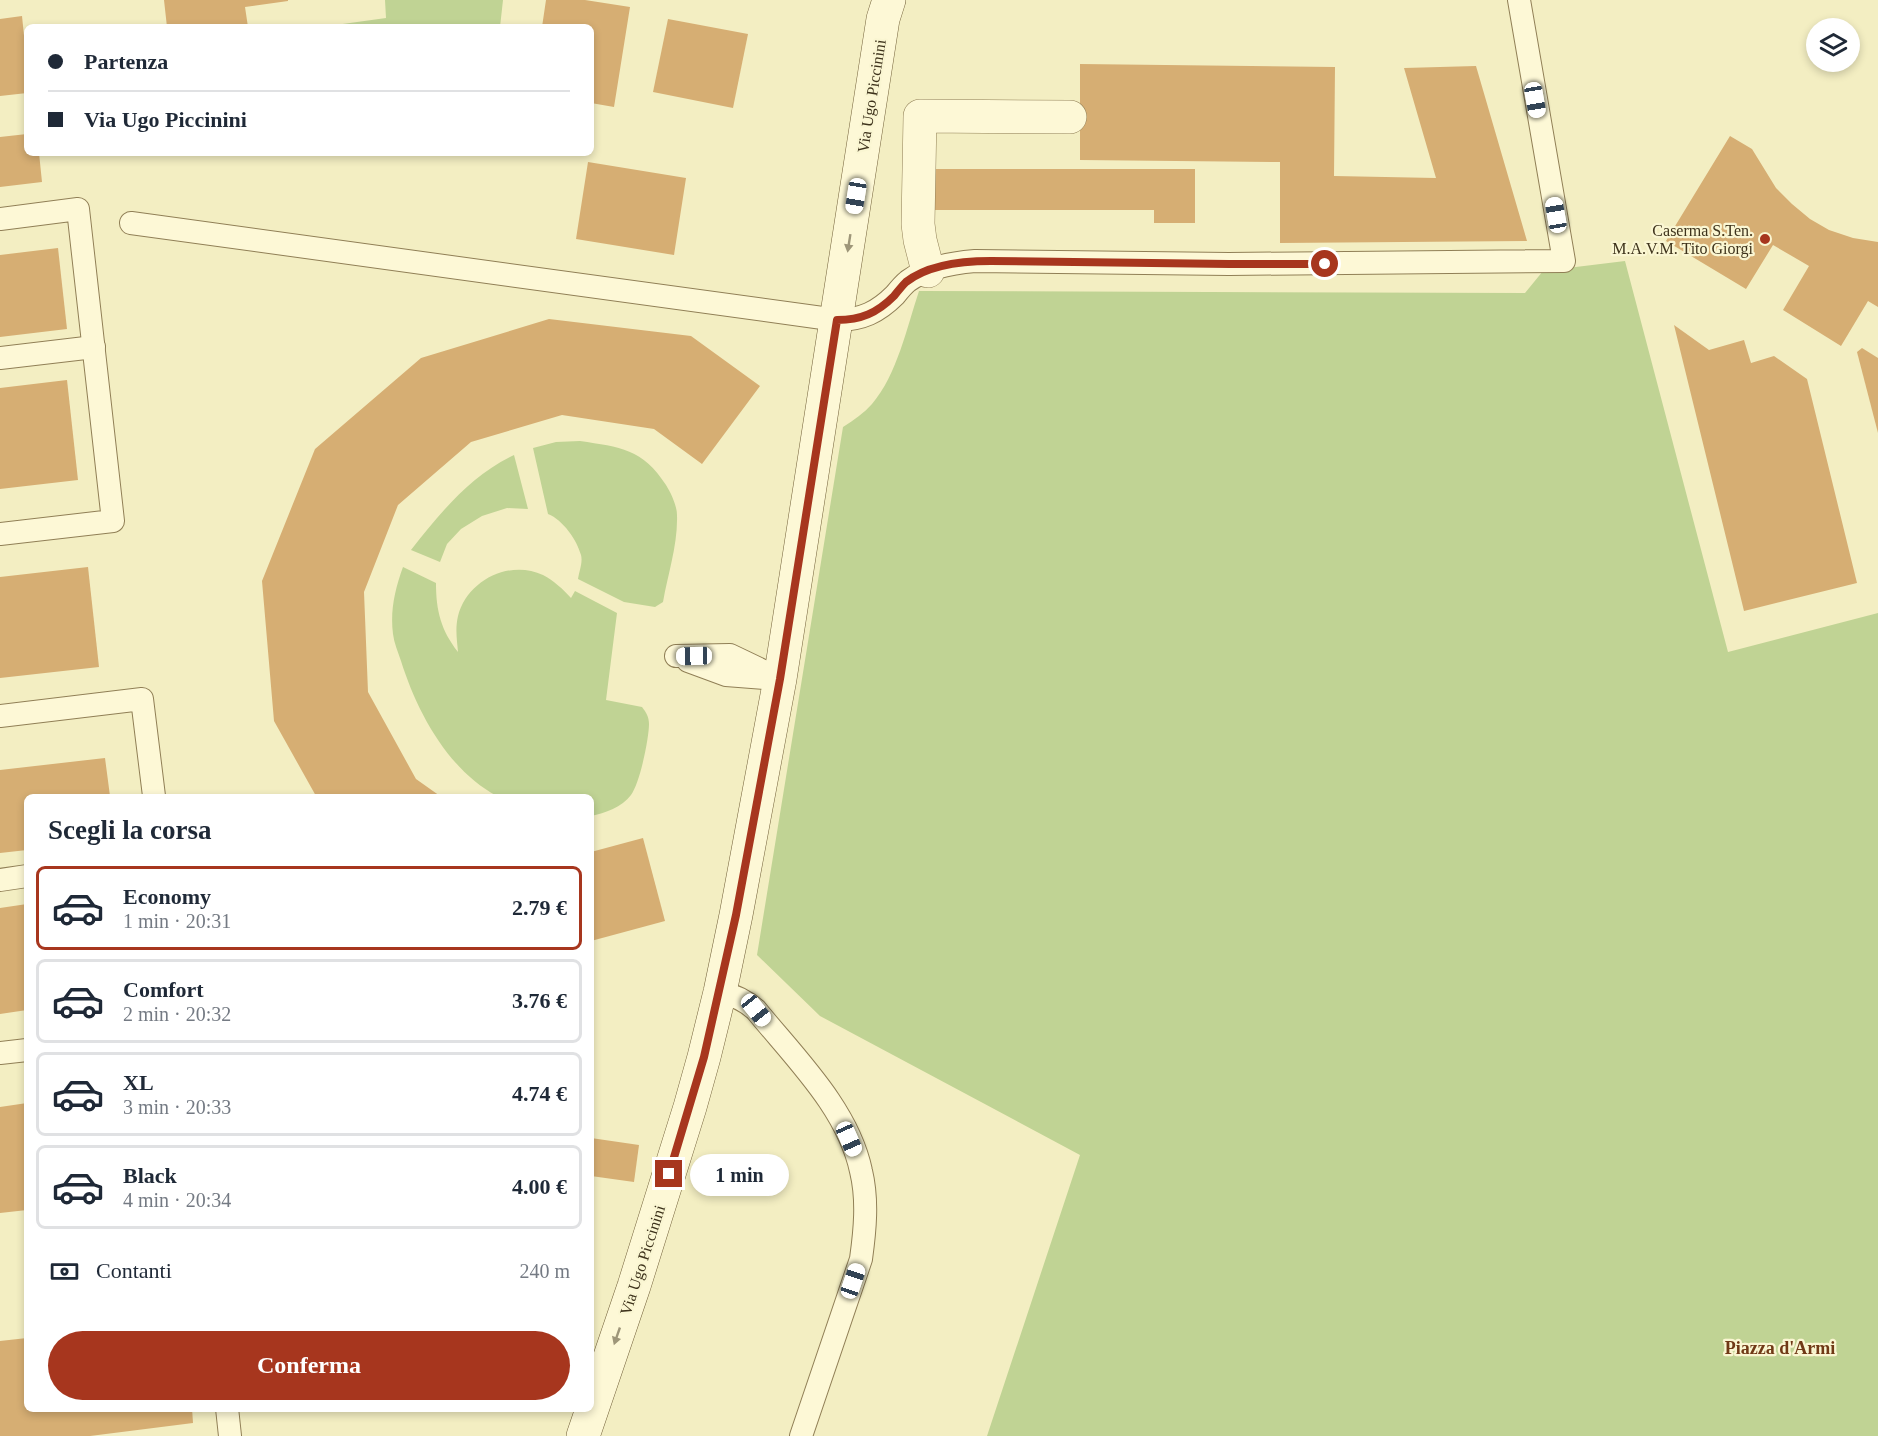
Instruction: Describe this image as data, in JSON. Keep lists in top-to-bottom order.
{
  "streets": {
    "main road": ["Via Ugo Piccinini"]
  },
  "one_way": ["Via Ugo Piccinini"],
  "districts": ["Piazza d'Armi"],
  "places": ["Caserma S.Ten. M.A.V.M. Tito Giorgi"],
  "page": {
    "banner": ["Partenza", "Via Ugo Piccinini"],
    "heading": "Scegli la corsa",
    "list": [
      {
        "name": "Economy",
        "note": "1 min · 20:31",
        "value": "2.79 €"
      },
      {
        "name": "Comfort",
        "note": "2 min · 20:32",
        "value": "3.76 €"
      },
      {
        "name": "XL",
        "note": "3 min · 20:33",
        "value": "4.74 €"
      },
      {
        "name": "Black",
        "note": "4 min · 20:34",
        "value": "4.00 €"
      }
    ],
    "bubble": "1 min",
    "pay": ["Contanti", "240 m"],
    "buttons": "Conferma"
  }
}
